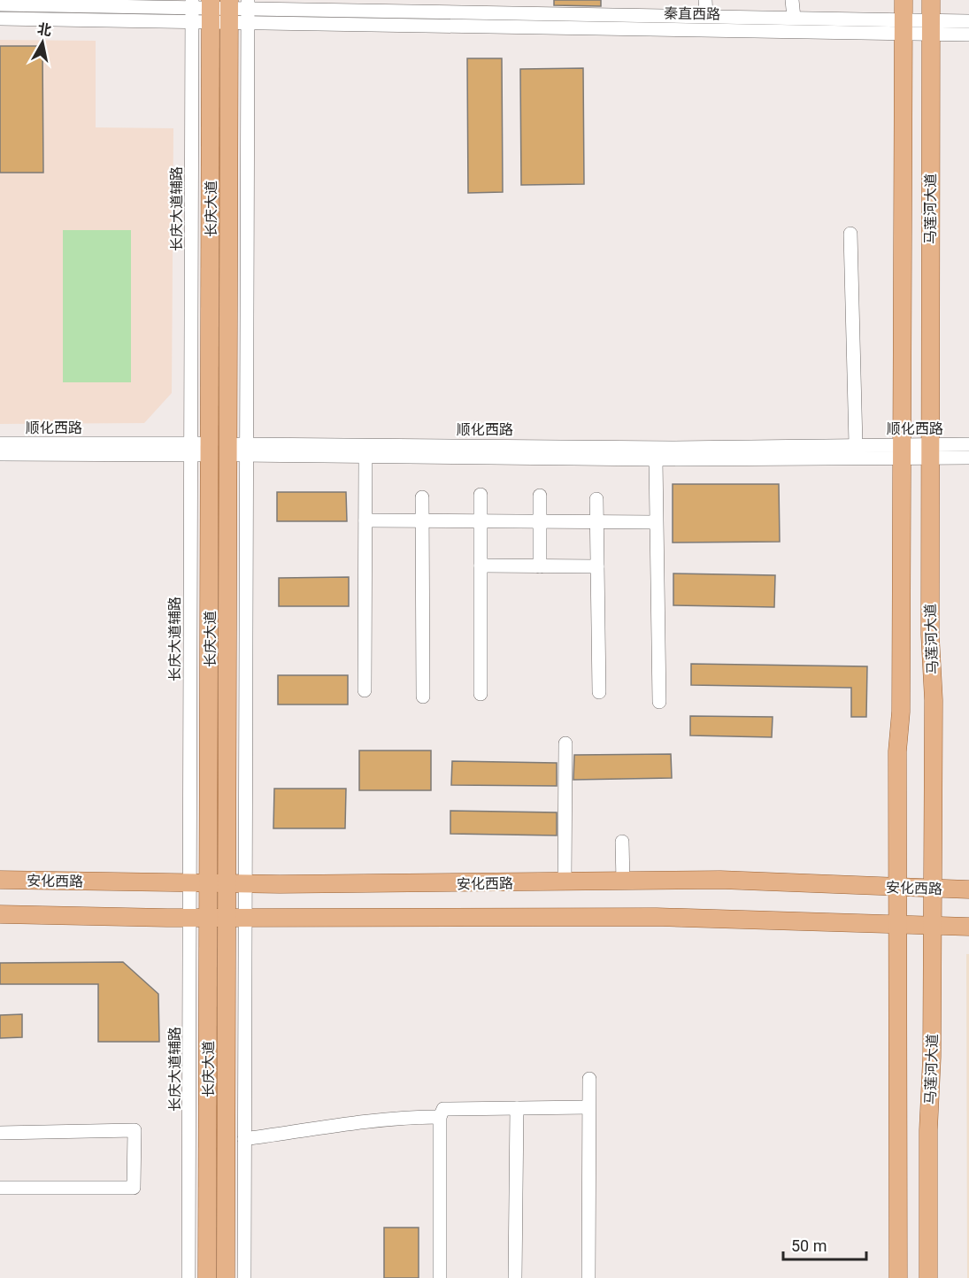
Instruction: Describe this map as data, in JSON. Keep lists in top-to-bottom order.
{
  "streets": {
    "main road": ["长庆大道", "马莲河大道", "安化西路"],
    "street": ["秦直西路", "长庆大道辅路", "顺化西路"]
  },
  "crossings": [
    ["秦直西路", "长庆大道辅路"],
    ["秦直西路", "长庆大道"],
    ["秦直西路", "马莲河大道"],
    ["长庆大道辅路", "长庆大道"],
    ["长庆大道辅路", "顺化西路"],
    ["长庆大道辅路", "安化西路"],
    ["长庆大道", "顺化西路"],
    ["长庆大道", "安化西路"],
    ["马莲河大道", "顺化西路"],
    ["马莲河大道", "安化西路"]
  ],
  "scale_bar": "50 m",
  "north": "top"
}
